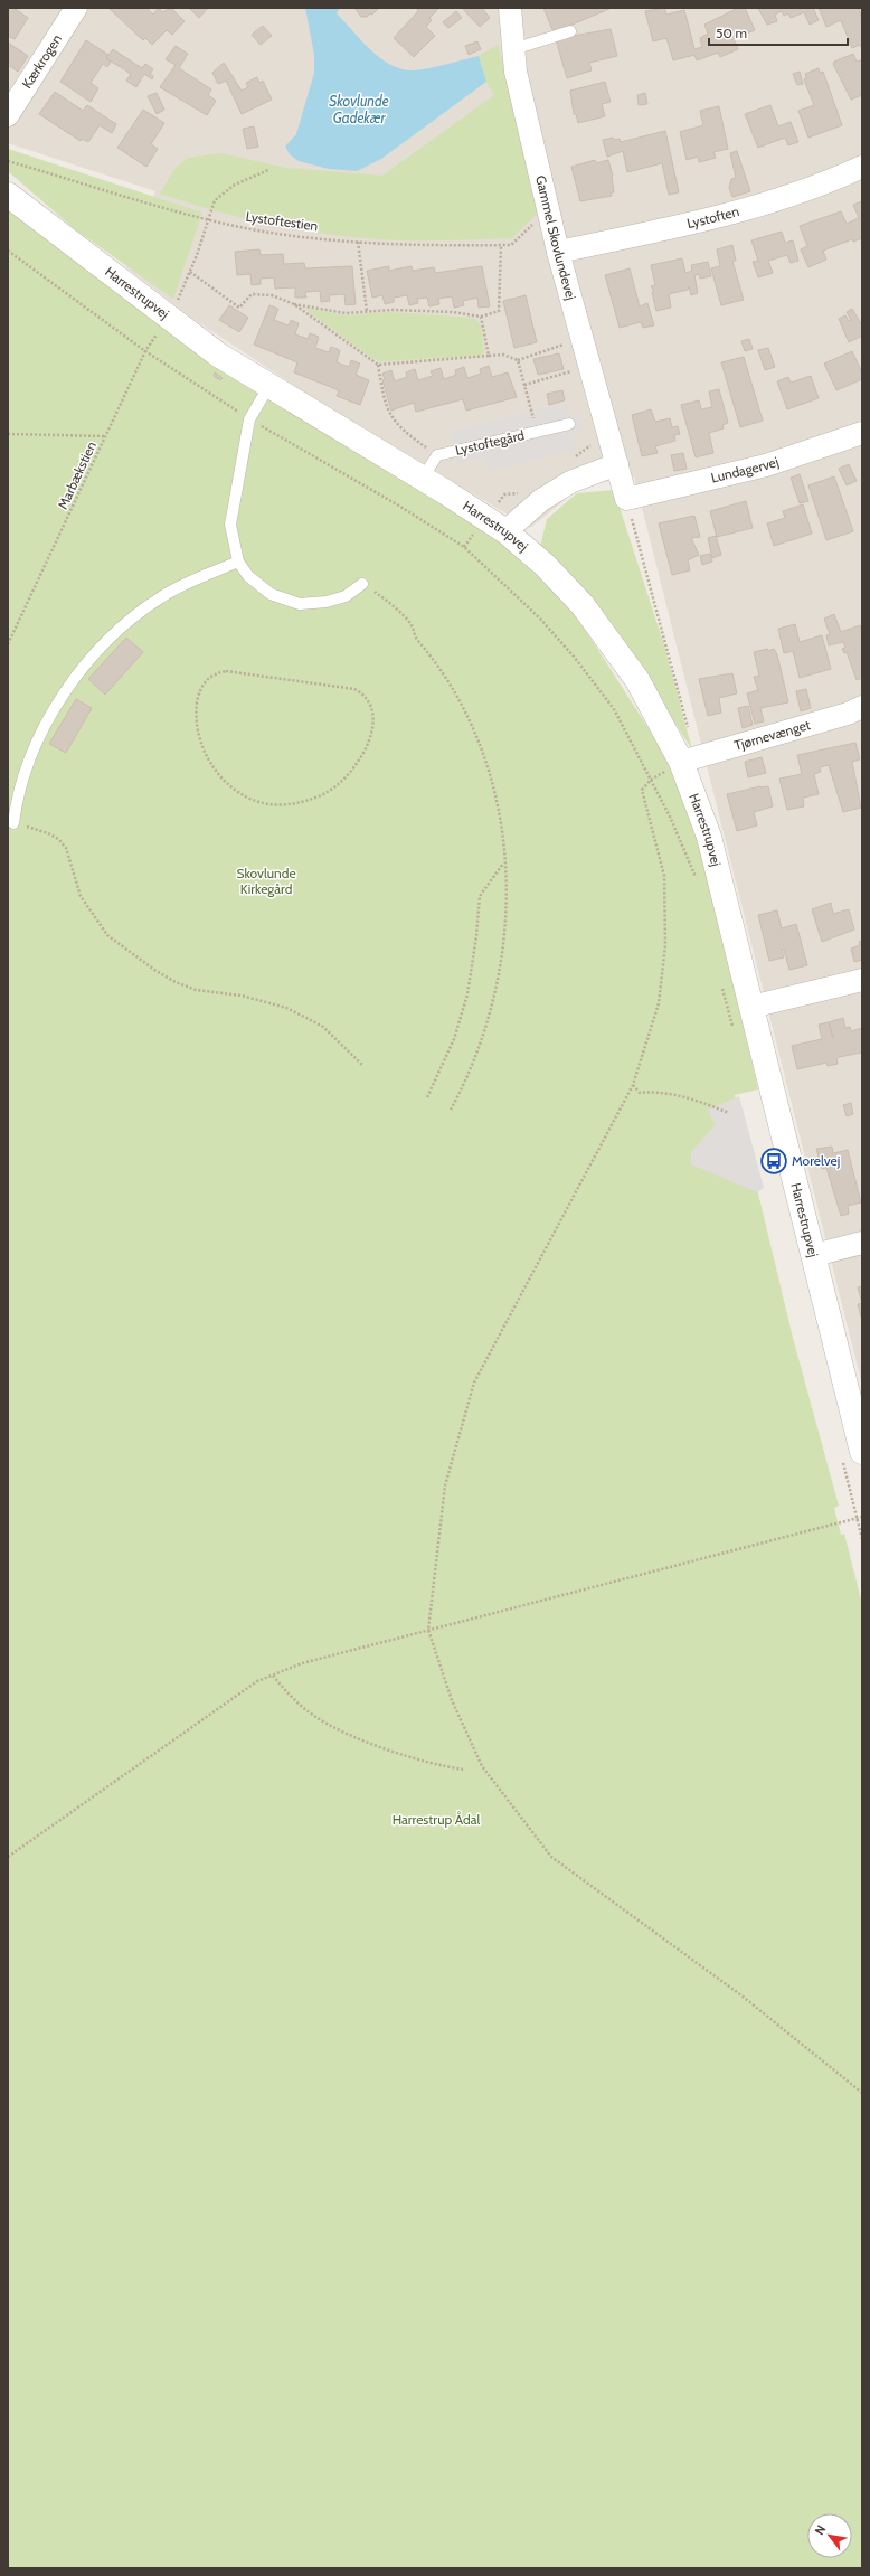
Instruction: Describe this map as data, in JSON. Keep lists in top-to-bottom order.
{
  "streets": {
    "street": [
      "Kærkrogen",
      "Lystoften",
      "Gammel Skovlundevej",
      "Harrestrupvej",
      "Lundagervej",
      "Tjørnevænget"
    ],
    "lane": ["Lystoftegård"],
    "path": ["Lystoftestien", "Marbækstien"]
  },
  "crossings": [
    ["Lystoften", "Gammel Skovlundevej"],
    ["Lystoftestien", "Gammel Skovlundevej"],
    ["Lystoftestien", "Marbækstien"],
    ["Gammel Skovlundevej", "Lundagervej"],
    ["Harrestrupvej", "Lystoftegård"],
    ["Harrestrupvej", "Marbækstien"],
    ["Harrestrupvej", "Tjørnevænget"]
  ],
  "water": ["Skovlunde Gadekær"],
  "parks": ["Skovlunde Kirkegård", "Harrestrup Ådal"],
  "places": {
    "bus stop": ["Morelvej"]
  },
  "scale_bar": "50 m",
  "north": "top left"
}
